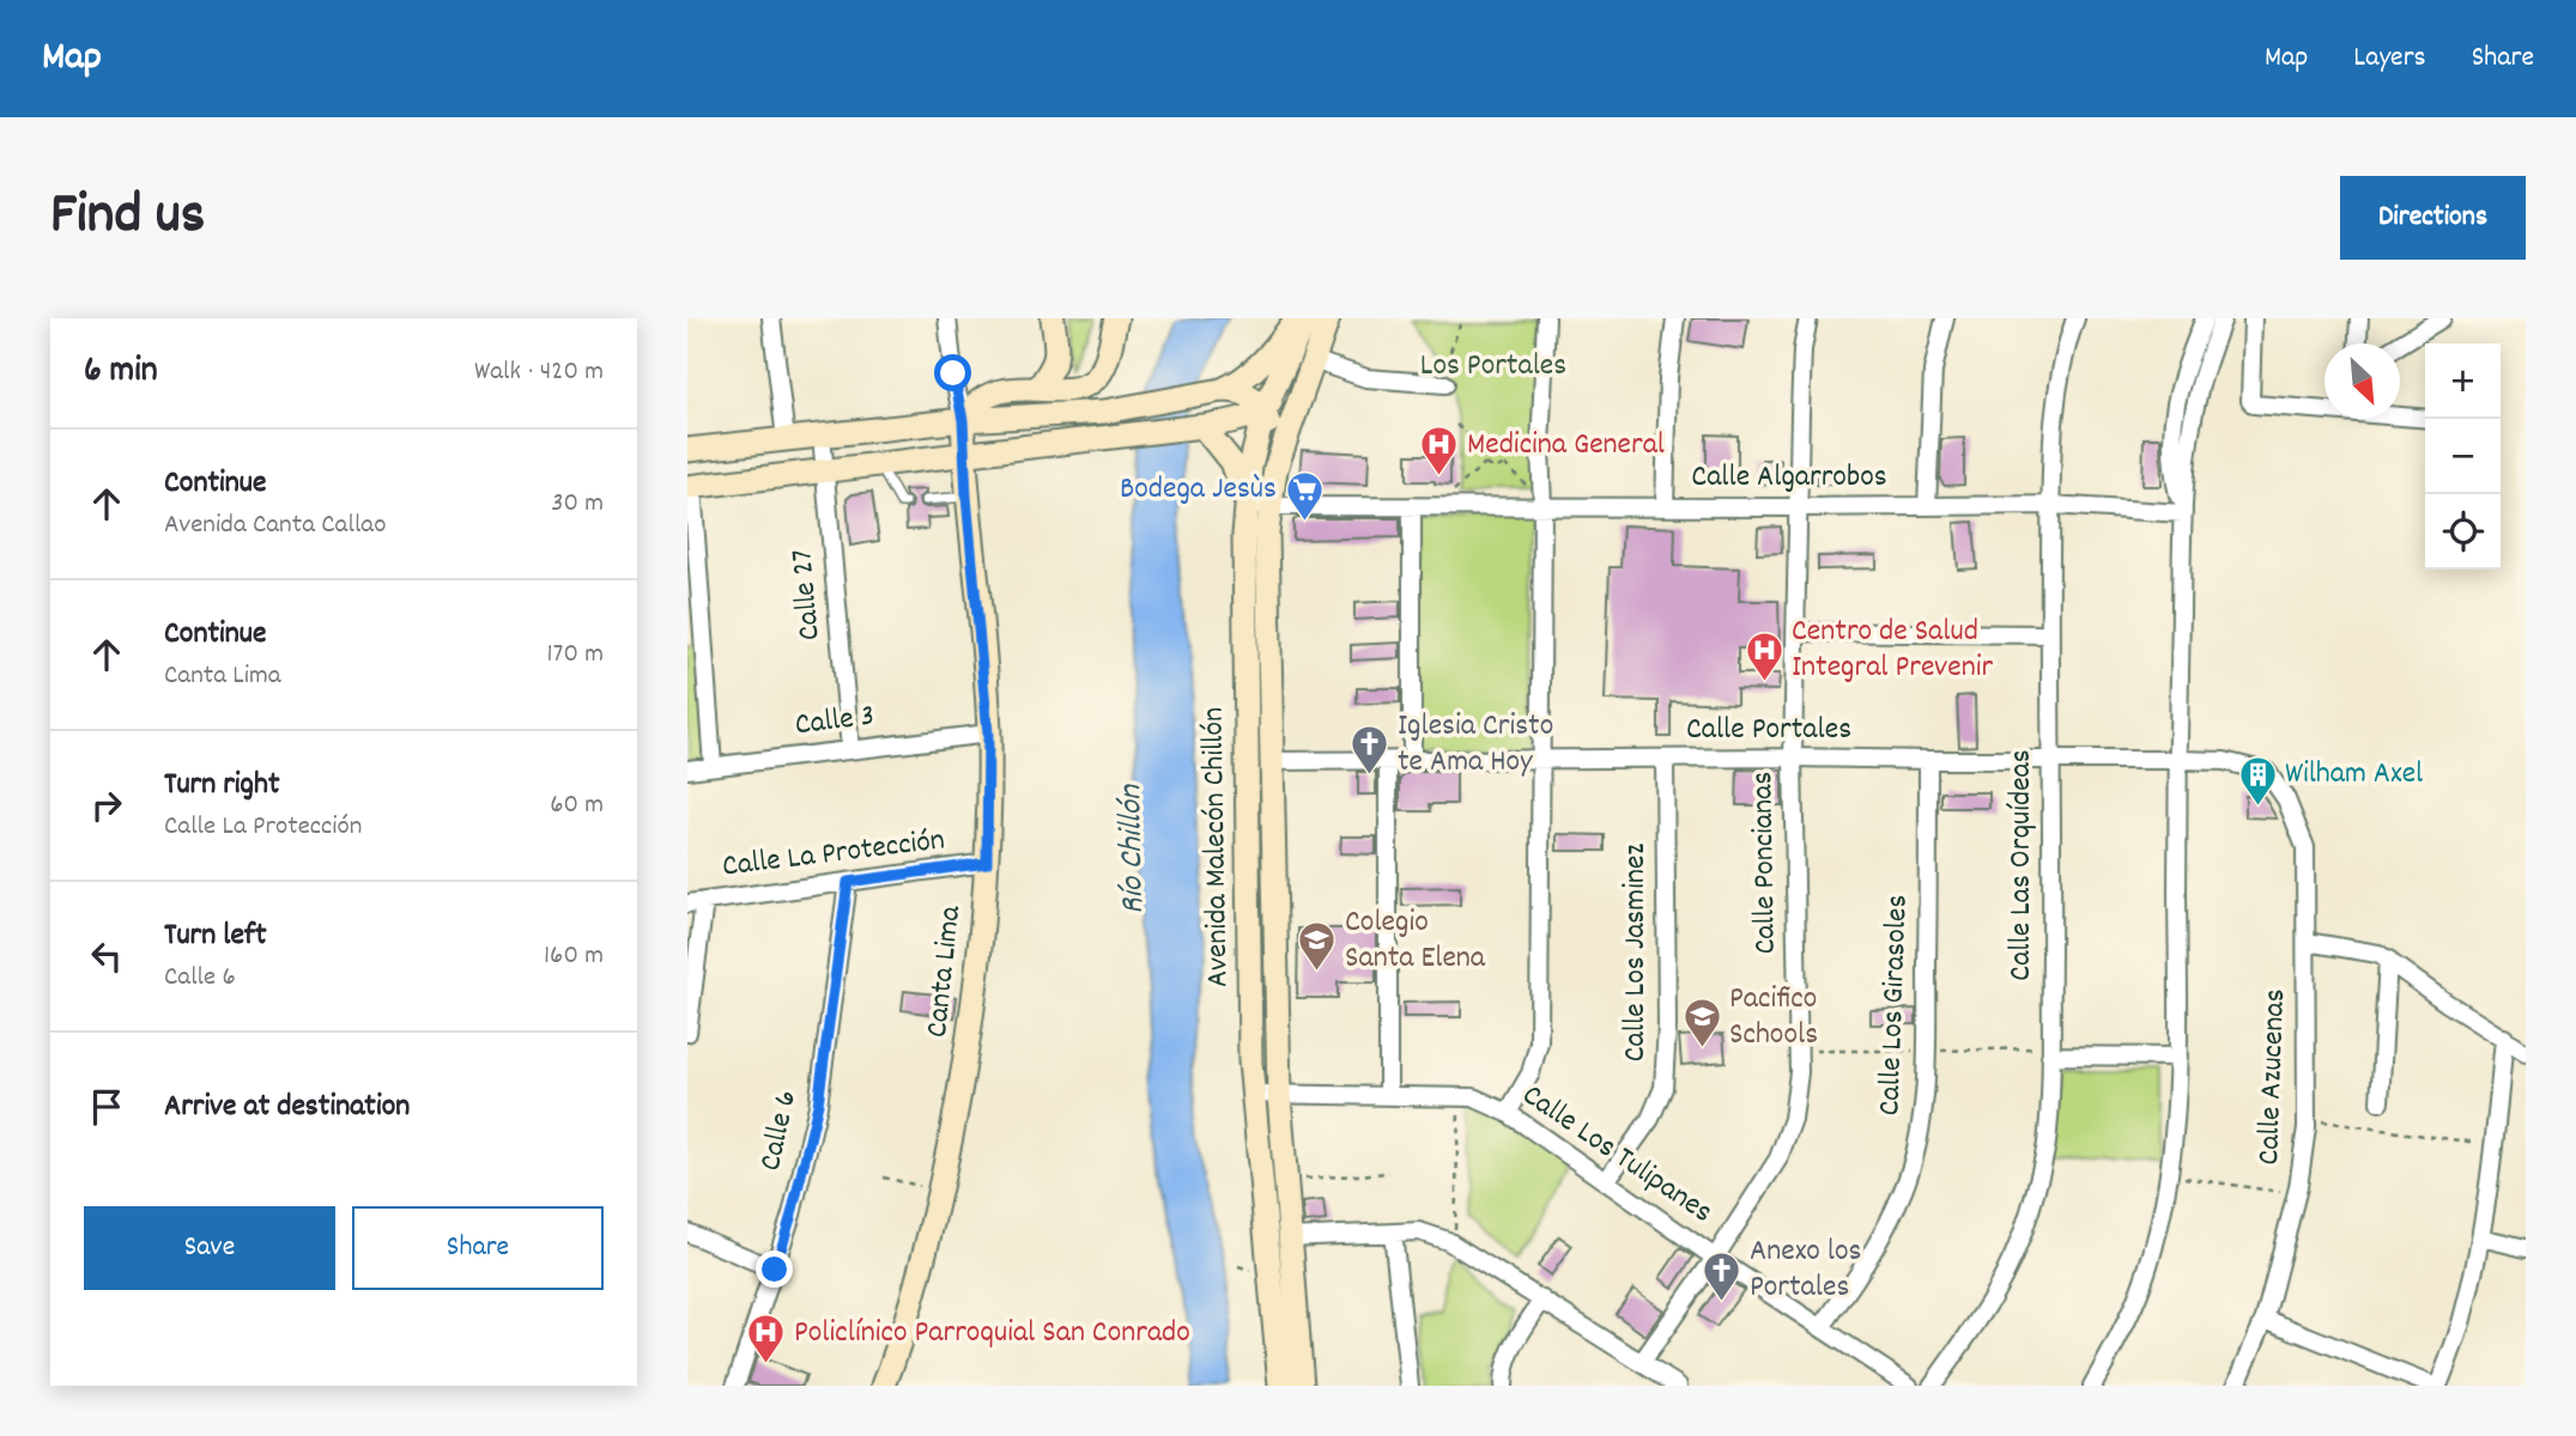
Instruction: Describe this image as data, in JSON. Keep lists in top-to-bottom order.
{
  "streets": {
    "main road": ["Avenida Malecón Chillón", "Canta Lima"],
    "street": [
      "Calle Algarrobos",
      "Calle 27",
      "Calle 3",
      "Calle Portales",
      "Calle La Protección",
      "Calle Poncianas",
      "Calle Las Orquídeas",
      "Calle Los Jasminez",
      "Calle Los Girasoles",
      "Calle Azucenas",
      "Calle 6",
      "Calle Los Tulipanes"
    ]
  },
  "crossings": [
    ["Calle Algarrobos", "Avenida Malecón Chillón"],
    ["Calle Algarrobos", "Calle Poncianas"],
    ["Calle Algarrobos", "Calle Las Orquídeas"],
    ["Calle 27", "Calle 3"],
    ["Calle 3", "Canta Lima"],
    ["Calle Portales", "Avenida Malecón Chillón"],
    ["Calle Portales", "Calle Poncianas"],
    ["Calle Portales", "Calle Las Orquídeas"],
    ["Calle Portales", "Calle Los Jasminez"],
    ["Calle Portales", "Calle Los Girasoles"],
    ["Calle Portales", "Calle Azucenas"],
    ["Avenida Malecón Chillón", "Calle Los Tulipanes"],
    ["Calle La Protección", "Canta Lima"],
    ["Calle La Protección", "Calle 6"],
    ["Calle Poncianas", "Calle Los Tulipanes"],
    ["Calle Los Jasminez", "Calle Los Tulipanes"],
    ["Calle Los Girasoles", "Calle Los Tulipanes"]
  ],
  "water": ["Río Chillón"],
  "parks": ["Los Portales"],
  "places": {
    "hospital": ["Medicina General", "Centro de Salud Integral Prevenir", "Policlínico Parroquial San Conrado"],
    "supermarket": ["Bodega Jesùs"],
    "church": ["Iglesia Cristo te Ama Hoy", "Anexo los Portales"],
    "building": ["Wilham Axel"],
    "school or university": ["Colegio Santa Elena", "Pacifico Schools"]
  },
  "north": "bottom right",
  "page": {
    "header": "Map",
    "nav": ["Map", "Layers", "Share"],
    "title": "Find us",
    "buttons": [
      "Directions",
      ["Save", "Share"]
    ],
    "heading": ["6 min", "Walk · 420 m"],
    "map_buttons": ["+", "−"],
    "list": [
      ["Continue", "Avenida Canta Callao", "30 m"],
      ["Continue", "Canta Lima", "170 m"],
      ["Turn right", "Calle La Protección", "60 m"],
      ["Turn left", "Calle 6", "160 m"],
      "Arrive at destination"
    ]
  }
}
